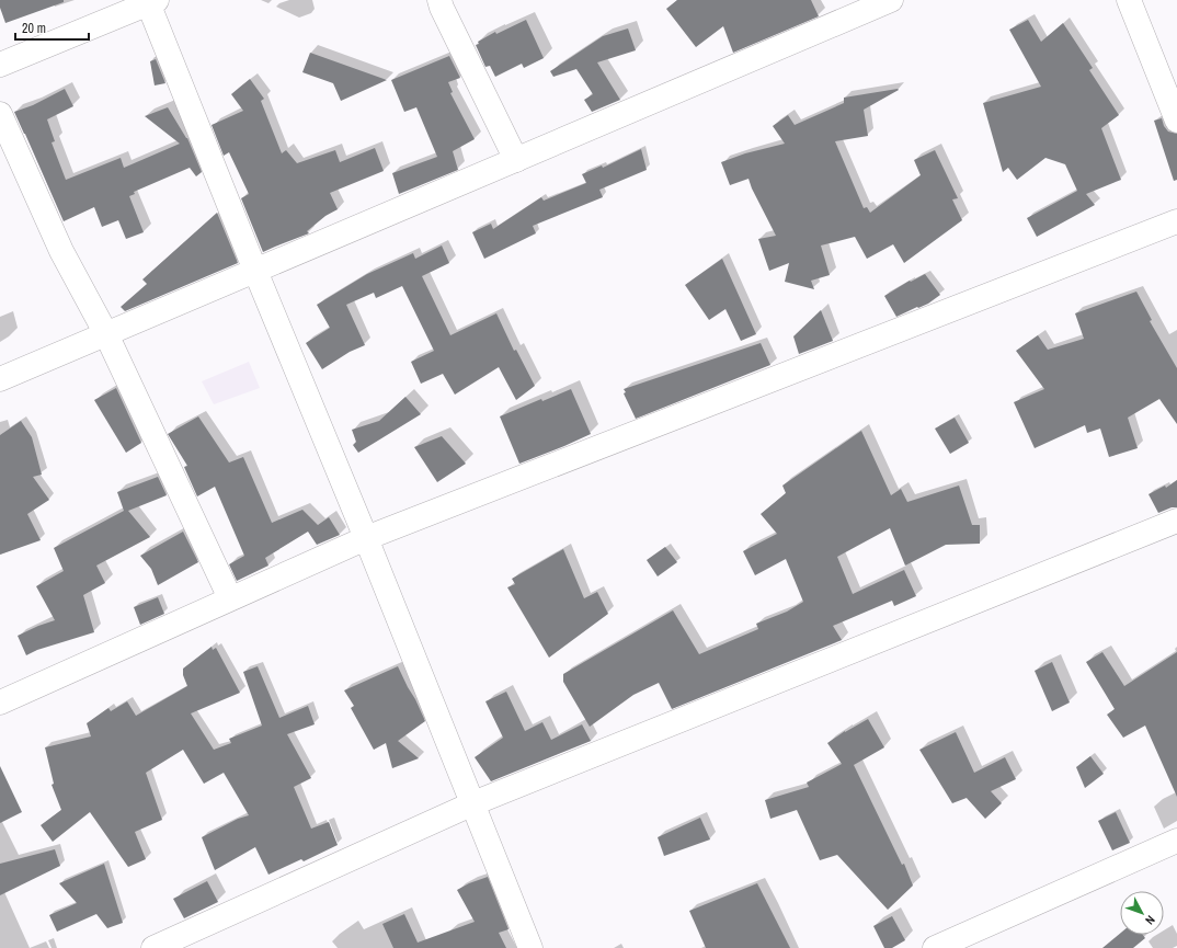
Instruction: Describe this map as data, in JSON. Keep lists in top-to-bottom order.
{
  "scale_bar": "20 m",
  "north": "bottom right"
}
